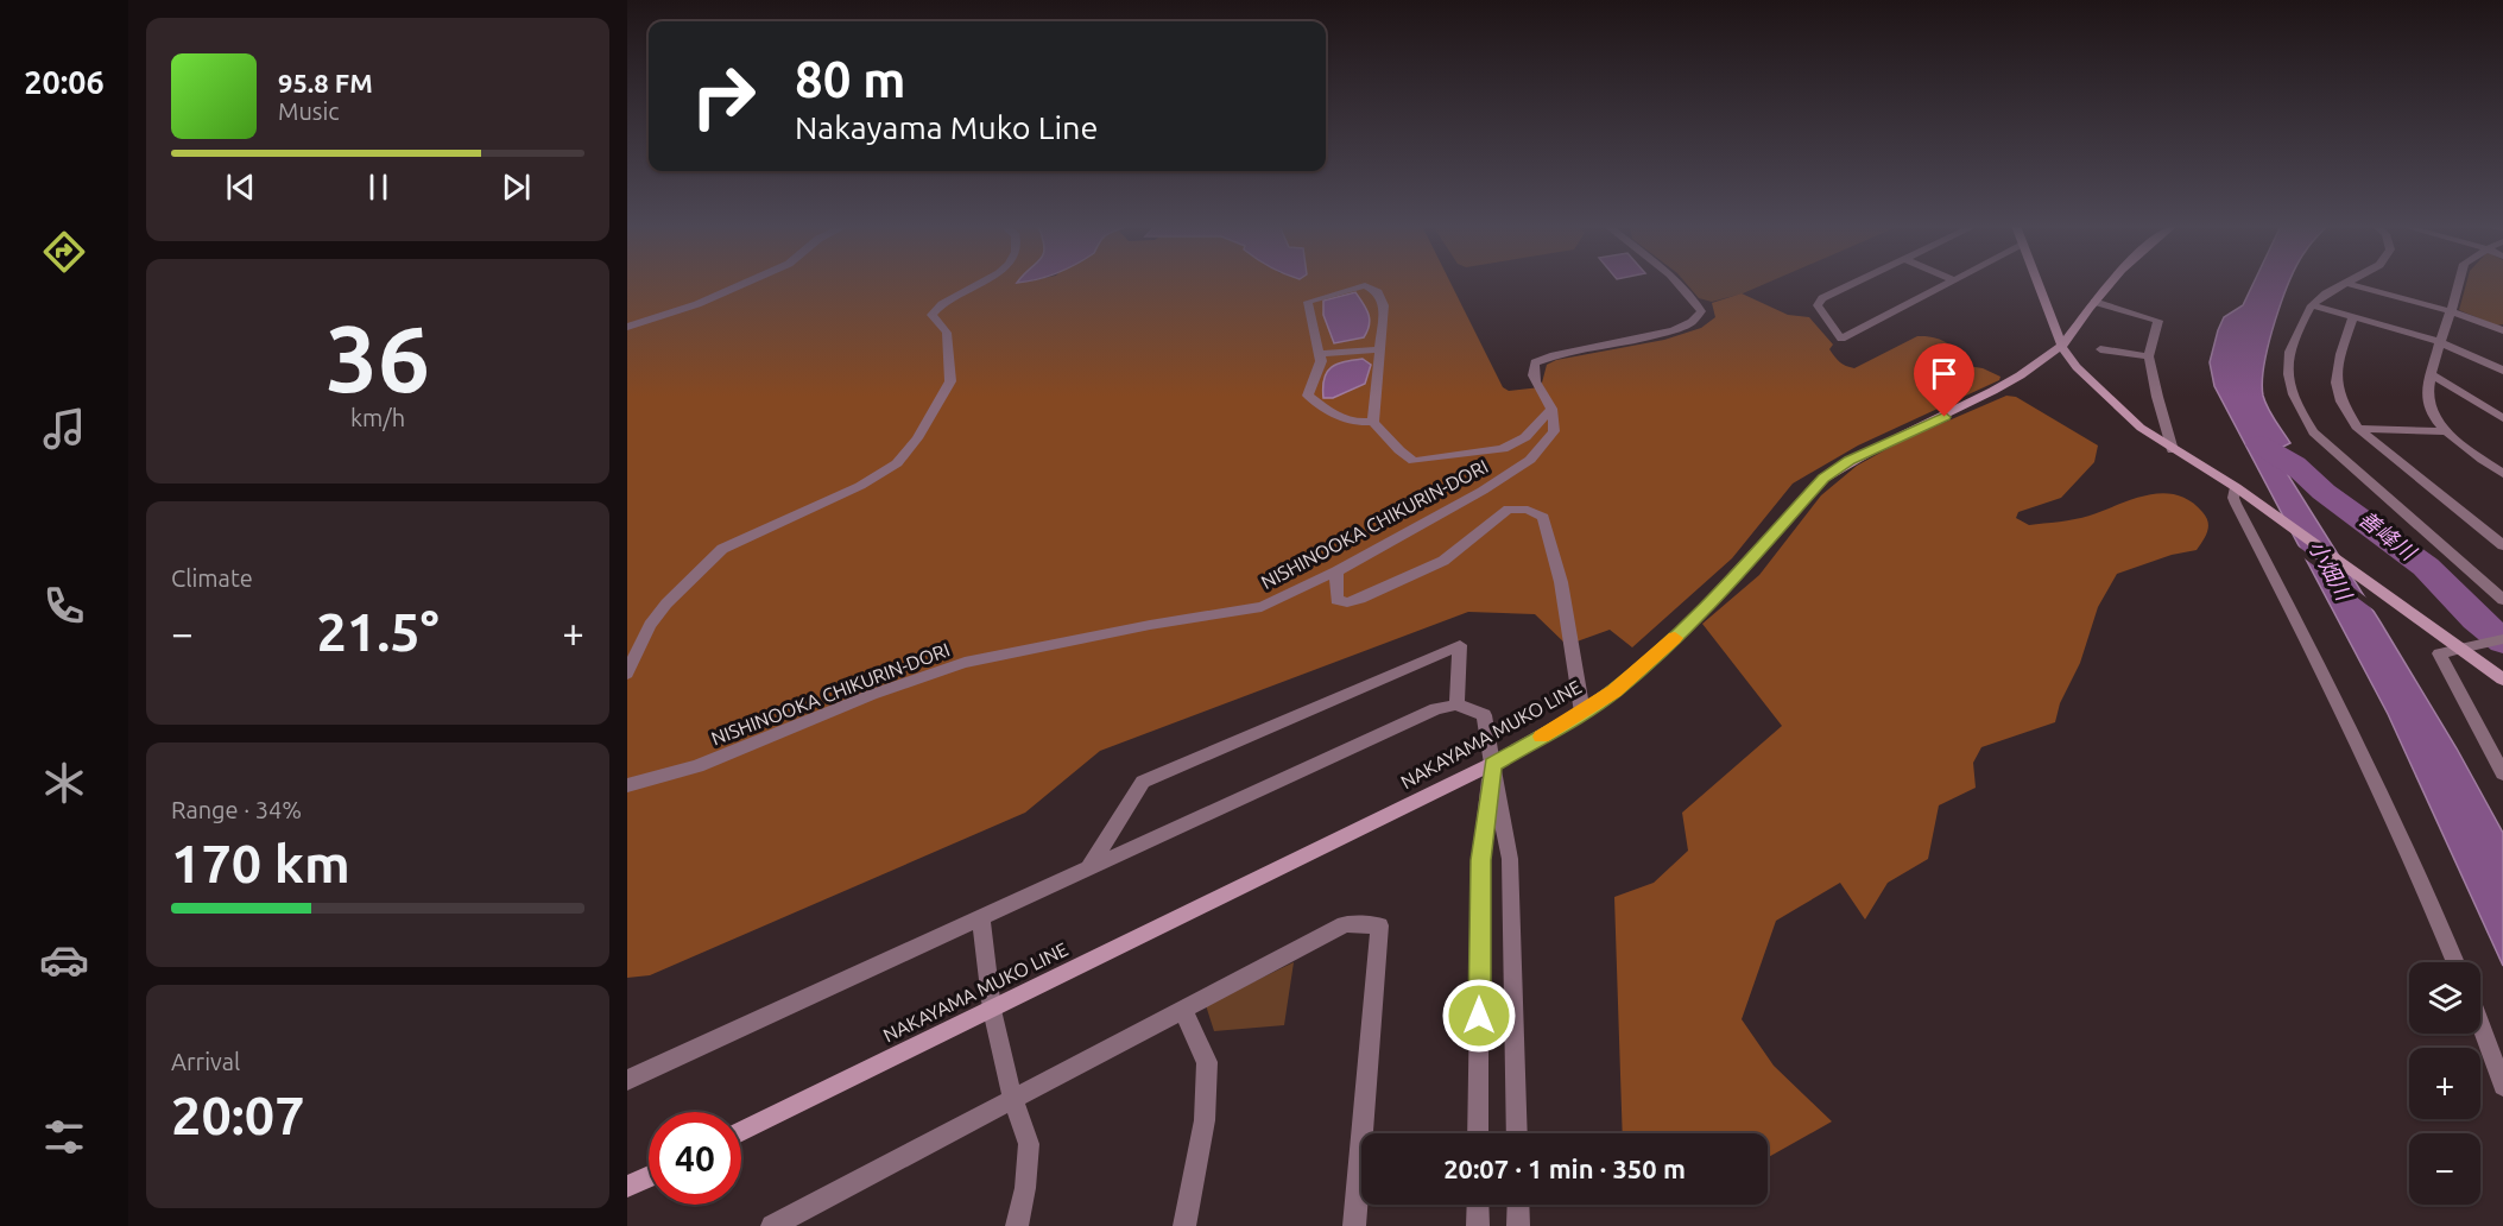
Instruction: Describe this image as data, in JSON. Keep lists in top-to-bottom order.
{
  "streets": {
    "main road": ["NAKAYAMA MUKO LINE"],
    "street": ["NISHINOOKA CHIKURIN-DORI"]
  },
  "water": ["善峰川", "小畑川"],
  "page": {
    "tabs": "20:06",
    "turn": ["80 m", "Nakayama Muko Line"],
    "song": ["95.8 FM", "Music"],
    "tile": [
      ["36", "km/h"],
      "Climate",
      ["Range · 34%", "170 km"],
      ["Arrival", "20:07"]
    ],
    "heat": ["−", "21.5°", "+"],
    "map_buttons": ["+", "−"],
    "limit": "40",
    "trip": "20:07 · 1 min · 350 m"
  }
}
